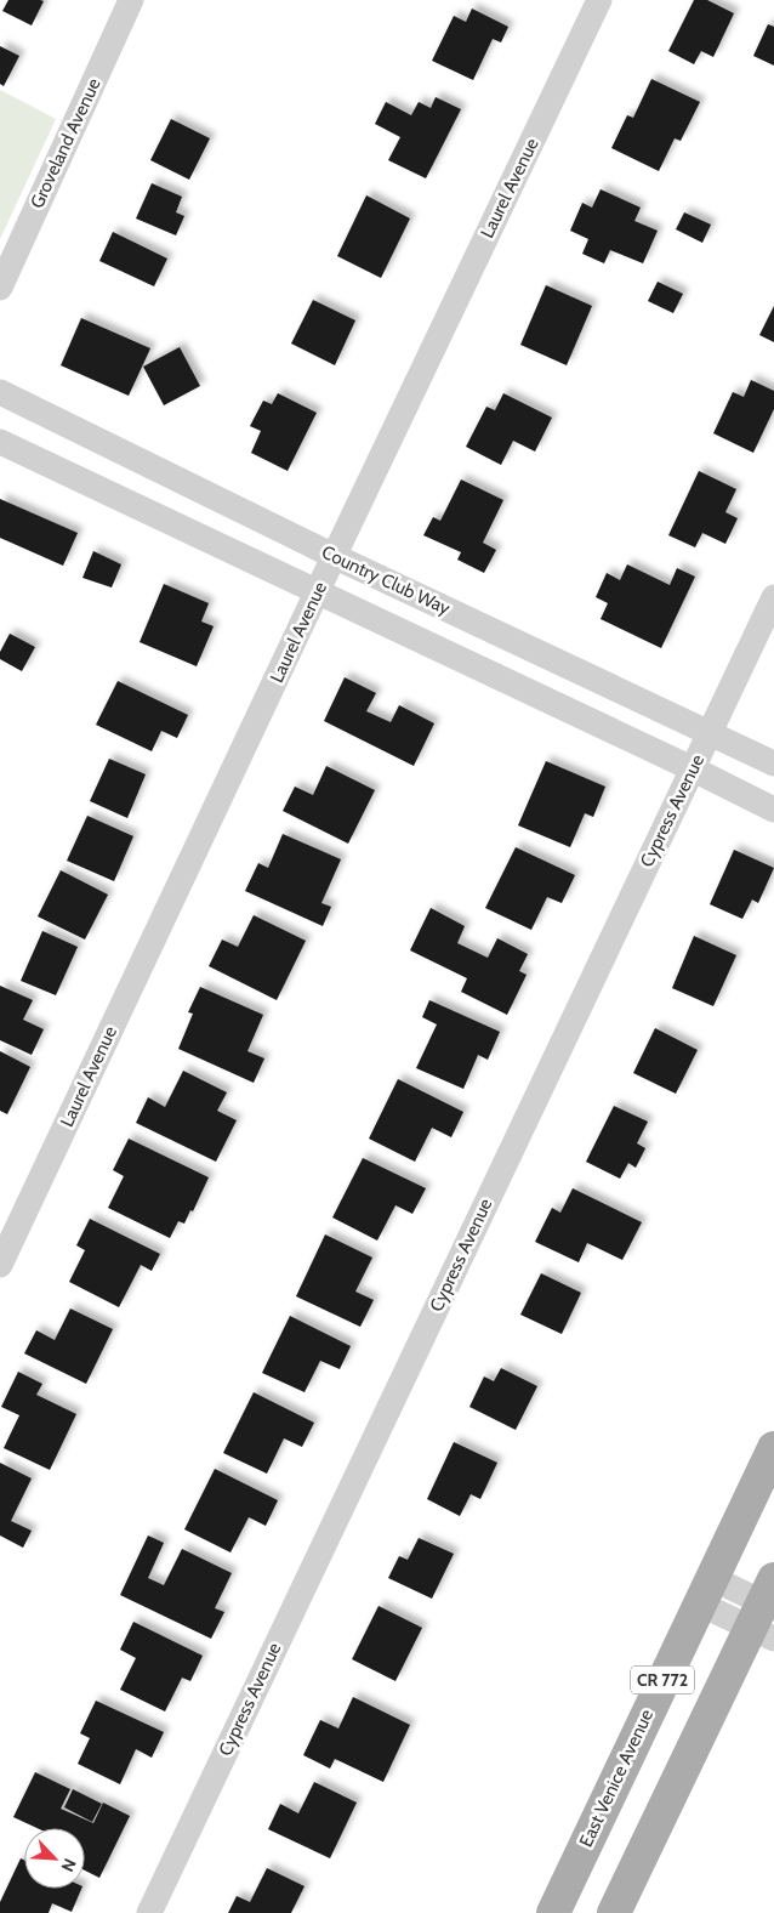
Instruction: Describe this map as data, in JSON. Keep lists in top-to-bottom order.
{
  "streets": {
    "main road": ["CR 772", "East Venice Avenue"],
    "street": [
      "Groveland Avenue",
      "Laurel Avenue",
      "Country Club Way",
      "Cypress Avenue"
    ]
  },
  "crossings": [
    ["Laurel Avenue", "Country Club Way"],
    ["Country Club Way", "Cypress Avenue"]
  ],
  "north": "bottom right"
}
